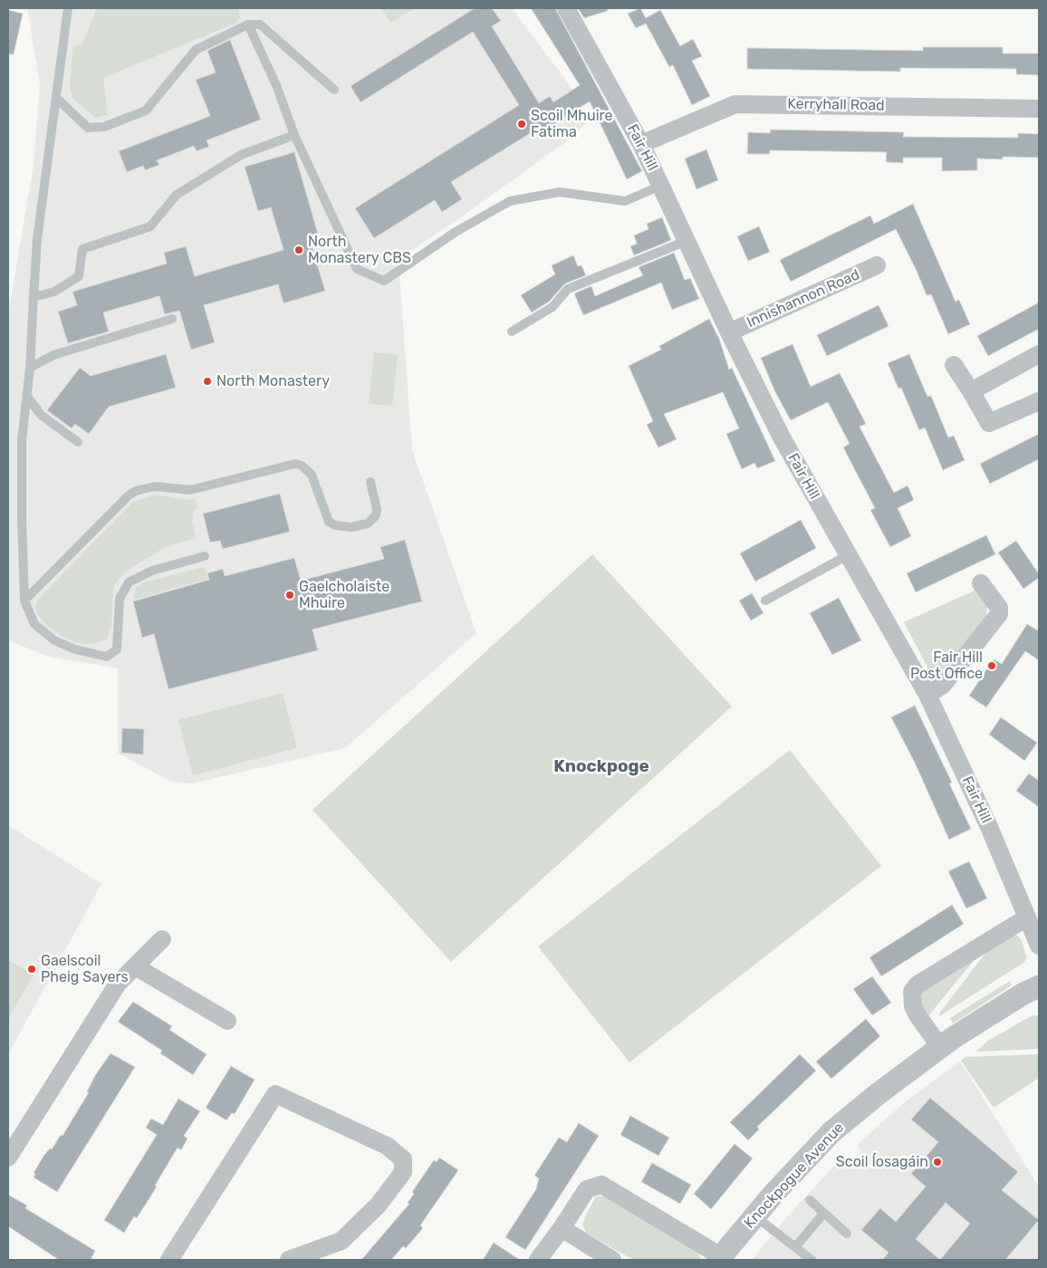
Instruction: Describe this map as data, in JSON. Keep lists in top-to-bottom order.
{
  "streets": {
    "street": [
      "Kerryhall Road",
      "Fair Hill",
      "Innishannon Road",
      "Knockpogue Avenue"
    ]
  },
  "crossings": [
    ["Kerryhall Road", "Fair Hill"],
    ["Fair Hill", "Innishannon Road"]
  ],
  "districts": ["Knockpoge"],
  "places": [
    "Scoil Mhuire Fatima",
    "North Monastery CBS",
    "North Monastery",
    "Gaelcholaiste Mhuire",
    "Fair Hill Post Office",
    "Gaelscoil Pheig Sayers",
    "Scoil Íosagáin"
  ]
}
